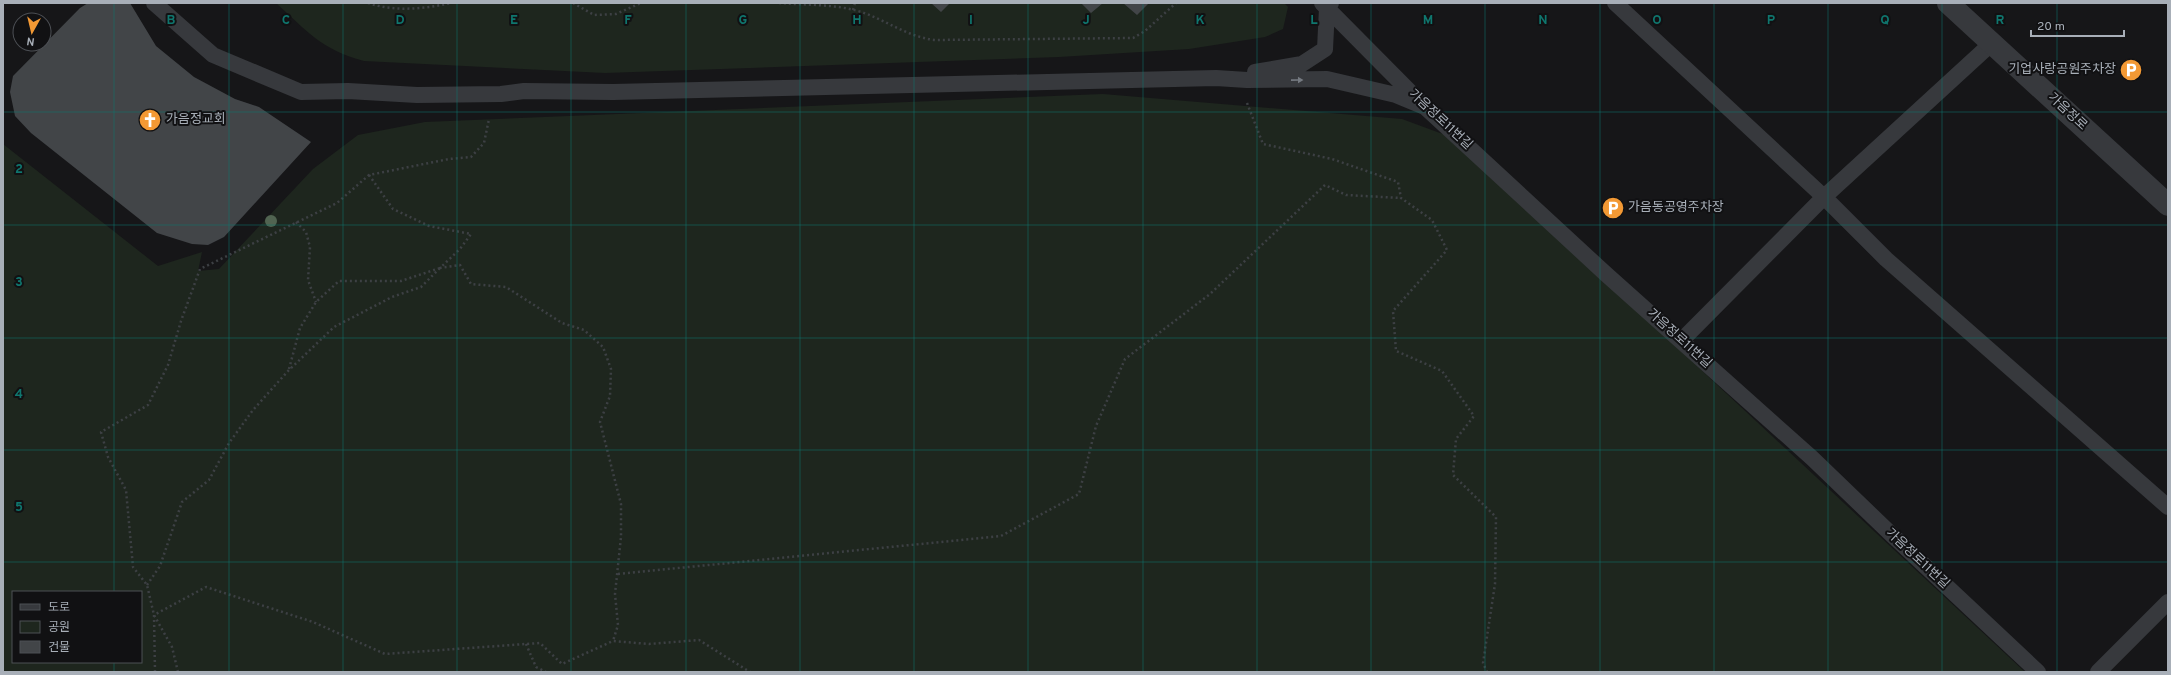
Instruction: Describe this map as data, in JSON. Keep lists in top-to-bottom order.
{
  "streets": {
    "street": ["가음정로"],
    "lane": ["가음정로11번길"]
  },
  "places": {
    "parking": ["기업사랑공원주차장", "가음동공영주차장"],
    "church": ["가음정교회"]
  },
  "legend": ["도로", "공원", "건물"],
  "scale_bar": "20 m",
  "north": "bottom",
  "grid": {
    "columns": [
      "B",
      "C",
      "D",
      "E",
      "F",
      "G",
      "H",
      "I",
      "J",
      "K",
      "L",
      "M",
      "N",
      "O",
      "P",
      "Q",
      "R"
    ],
    "rows": [
      "2",
      "3",
      "4",
      "5"
    ]
  }
}
